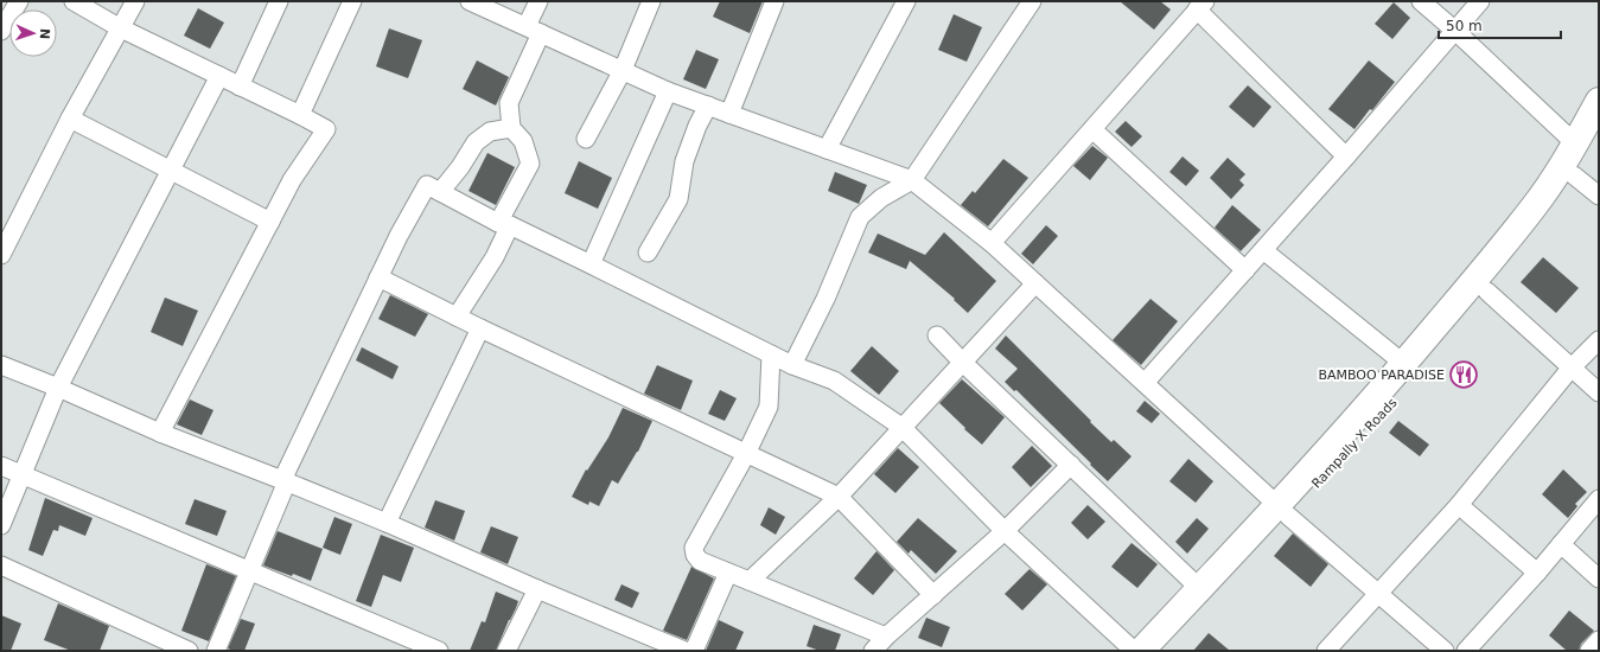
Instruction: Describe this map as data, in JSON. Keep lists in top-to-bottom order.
{
  "streets": {
    "main road": ["Rampally X Roads"]
  },
  "places": {
    "restaurant": ["BAMBOO PARADISE"]
  },
  "scale_bar": "50 m",
  "north": "right"
}
